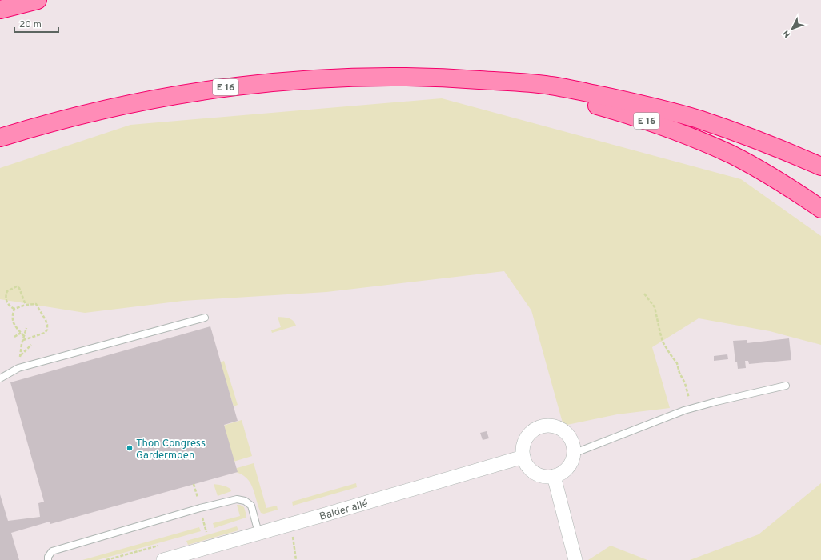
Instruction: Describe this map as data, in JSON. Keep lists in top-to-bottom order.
{
  "streets": {
    "highway": ["E 16"],
    "street": ["Balder allé"]
  },
  "places": ["Thon Congress Gardermoen"],
  "scale_bar": "20 m",
  "north": "bottom left"
}
